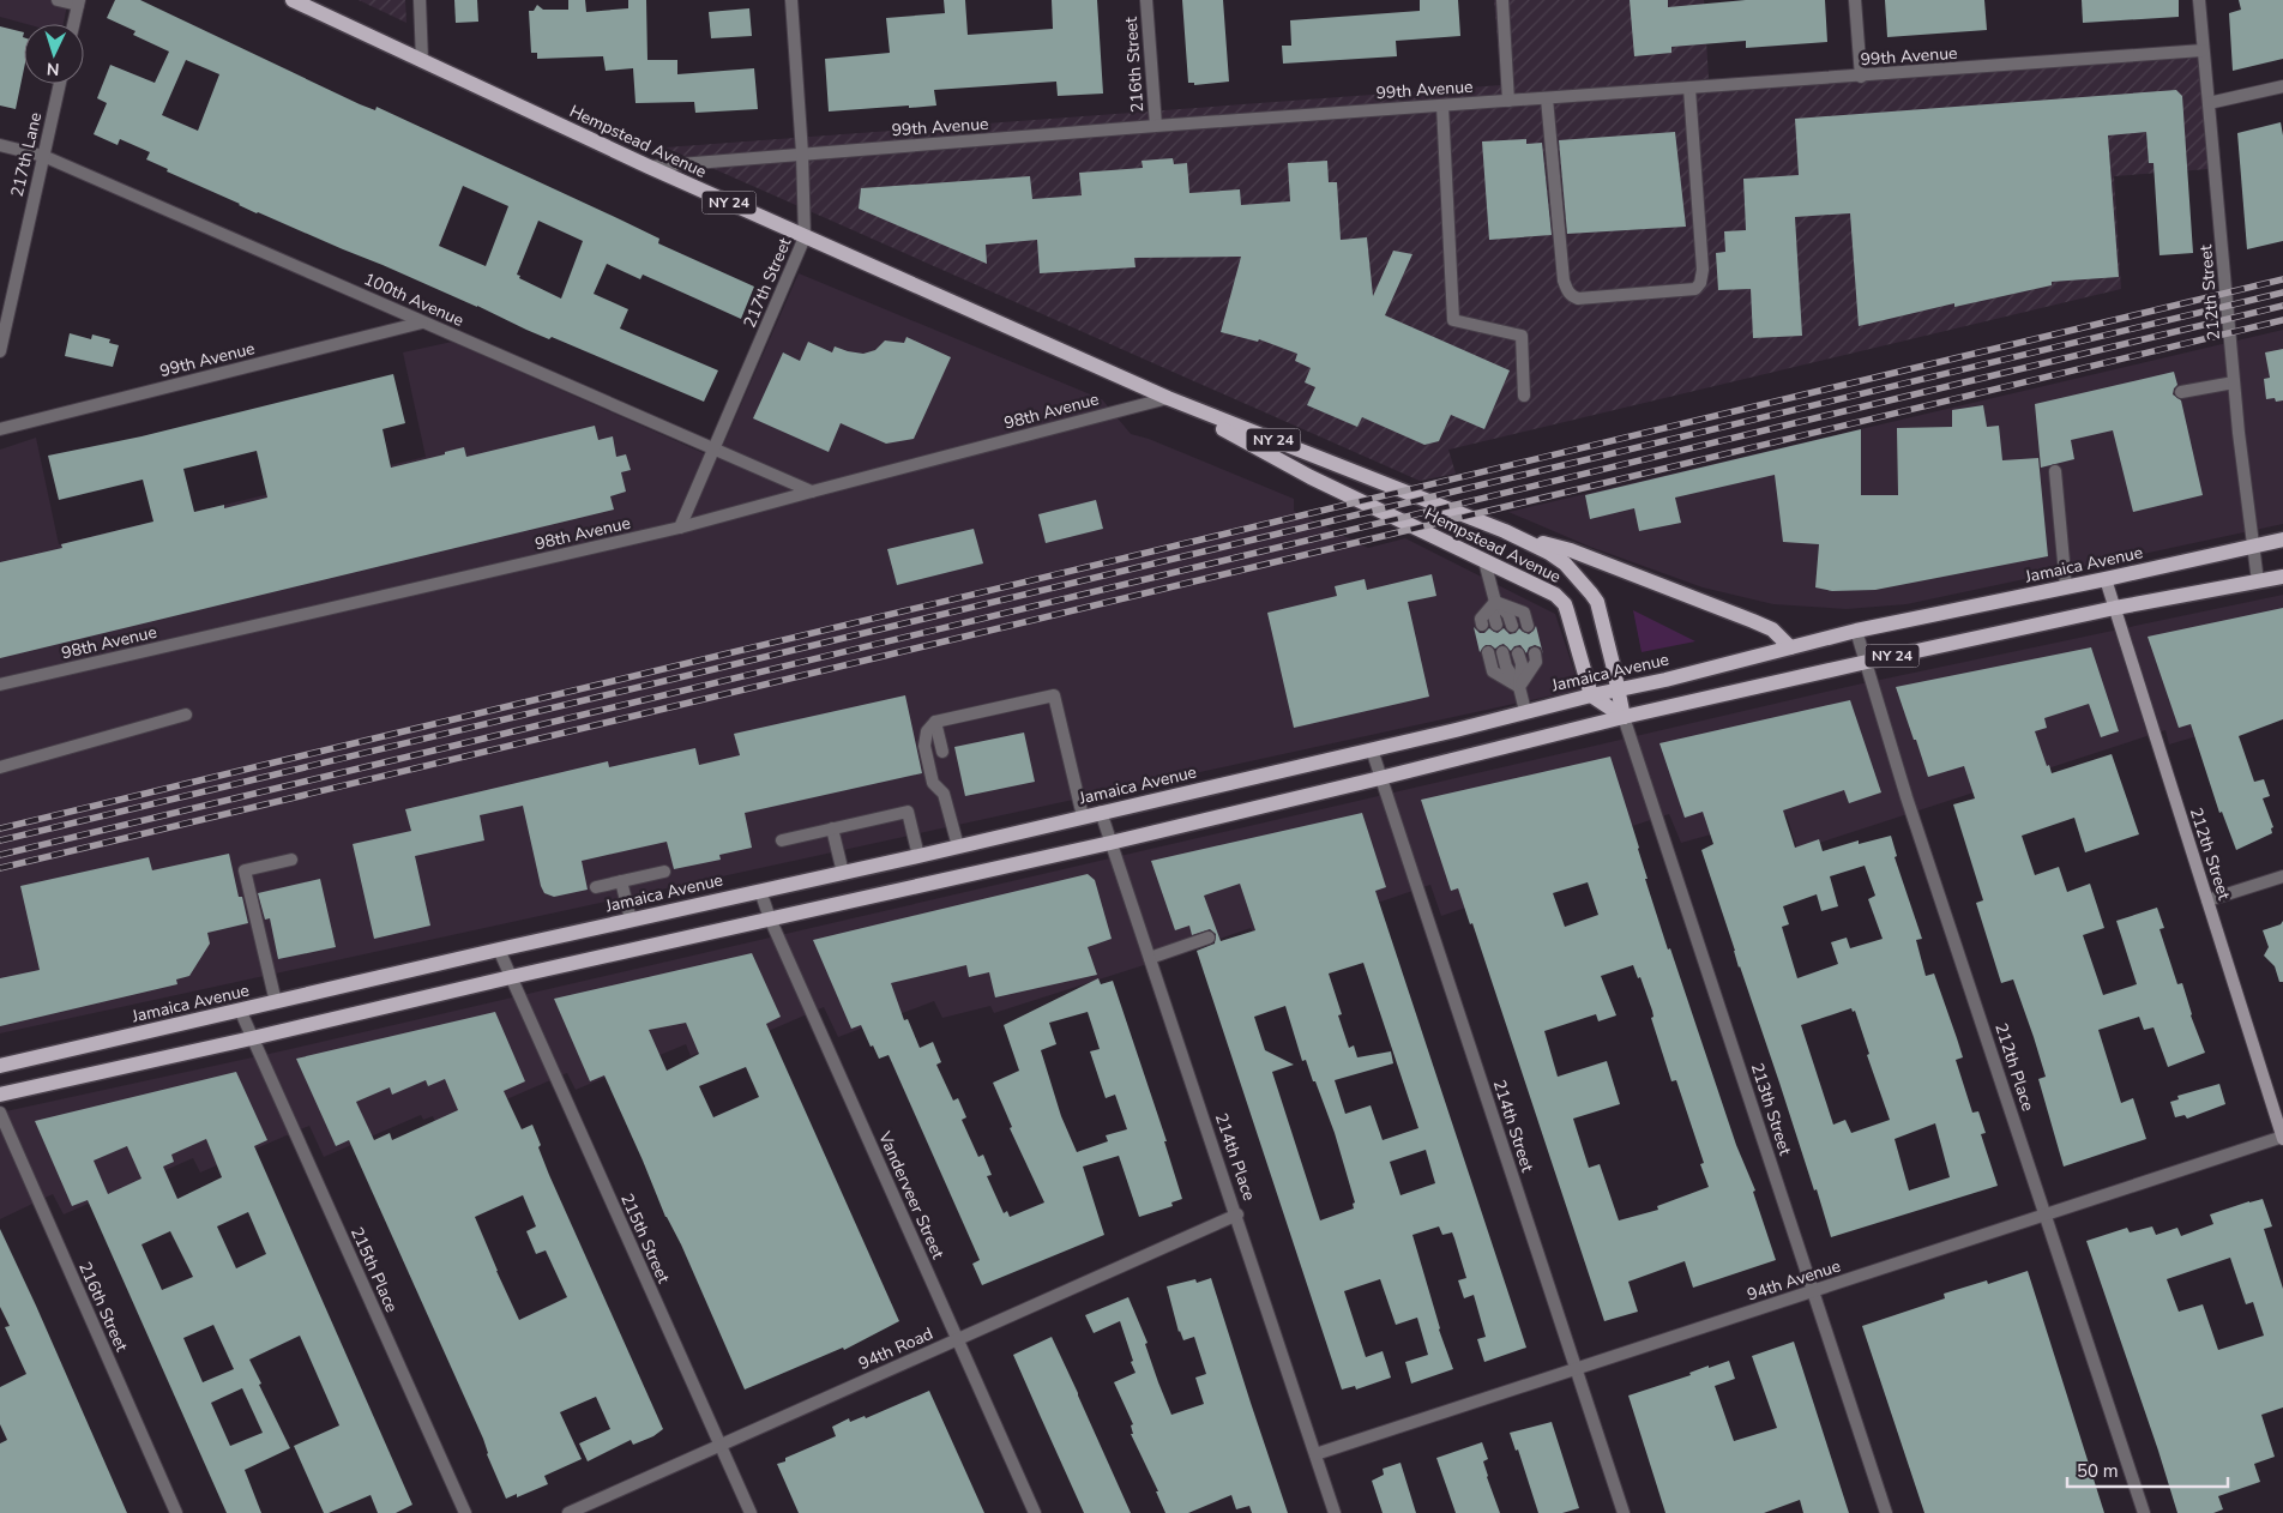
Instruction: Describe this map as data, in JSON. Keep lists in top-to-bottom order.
{
  "streets": {
    "main road": [
      "Hempstead Avenue",
      "NY 24",
      "212th Street",
      "Jamaica Avenue"
    ],
    "street": [
      "99th Avenue",
      "216th Street",
      "217th Lane",
      "217th Street",
      "100th Avenue",
      "98th Avenue",
      "212th Place",
      "213th Street",
      "214th Street",
      "214th Place",
      "Vanderveer Street",
      "215th Street",
      "215th Place",
      "94th Avenue",
      "94th Road"
    ]
  },
  "crossings": [
    ["99th Avenue", "216th Street"],
    ["99th Avenue", "Hempstead Avenue"],
    ["99th Avenue", "217th Street"],
    ["99th Avenue", "212th Street"],
    ["99th Avenue", "100th Avenue"],
    ["Hempstead Avenue", "NY 24"],
    ["Hempstead Avenue", "217th Street"],
    ["Hempstead Avenue", "98th Avenue"],
    ["Hempstead Avenue", "Jamaica Avenue"],
    ["Hempstead Avenue", "213th Street"],
    ["217th Lane", "100th Avenue"],
    ["NY 24", "212th Street"],
    ["NY 24", "Jamaica Avenue"],
    ["NY 24", "212th Place"],
    ["NY 24", "213th Street"],
    ["217th Street", "100th Avenue"],
    ["217th Street", "98th Avenue"],
    ["212th Street", "Jamaica Avenue"],
    ["212th Street", "94th Avenue"],
    ["100th Avenue", "98th Avenue"],
    ["Jamaica Avenue", "212th Place"],
    ["Jamaica Avenue", "214th Street"],
    ["Jamaica Avenue", "214th Place"],
    ["Jamaica Avenue", "Vanderveer Street"],
    ["Jamaica Avenue", "215th Street"],
    ["Jamaica Avenue", "215th Place"],
    ["212th Place", "94th Avenue"],
    ["213th Street", "94th Avenue"],
    ["214th Street", "94th Avenue"],
    ["214th Place", "94th Avenue"],
    ["214th Place", "94th Road"],
    ["Vanderveer Street", "94th Road"],
    ["215th Street", "94th Road"]
  ],
  "scale_bar": "50 m",
  "north": "bottom"
}
